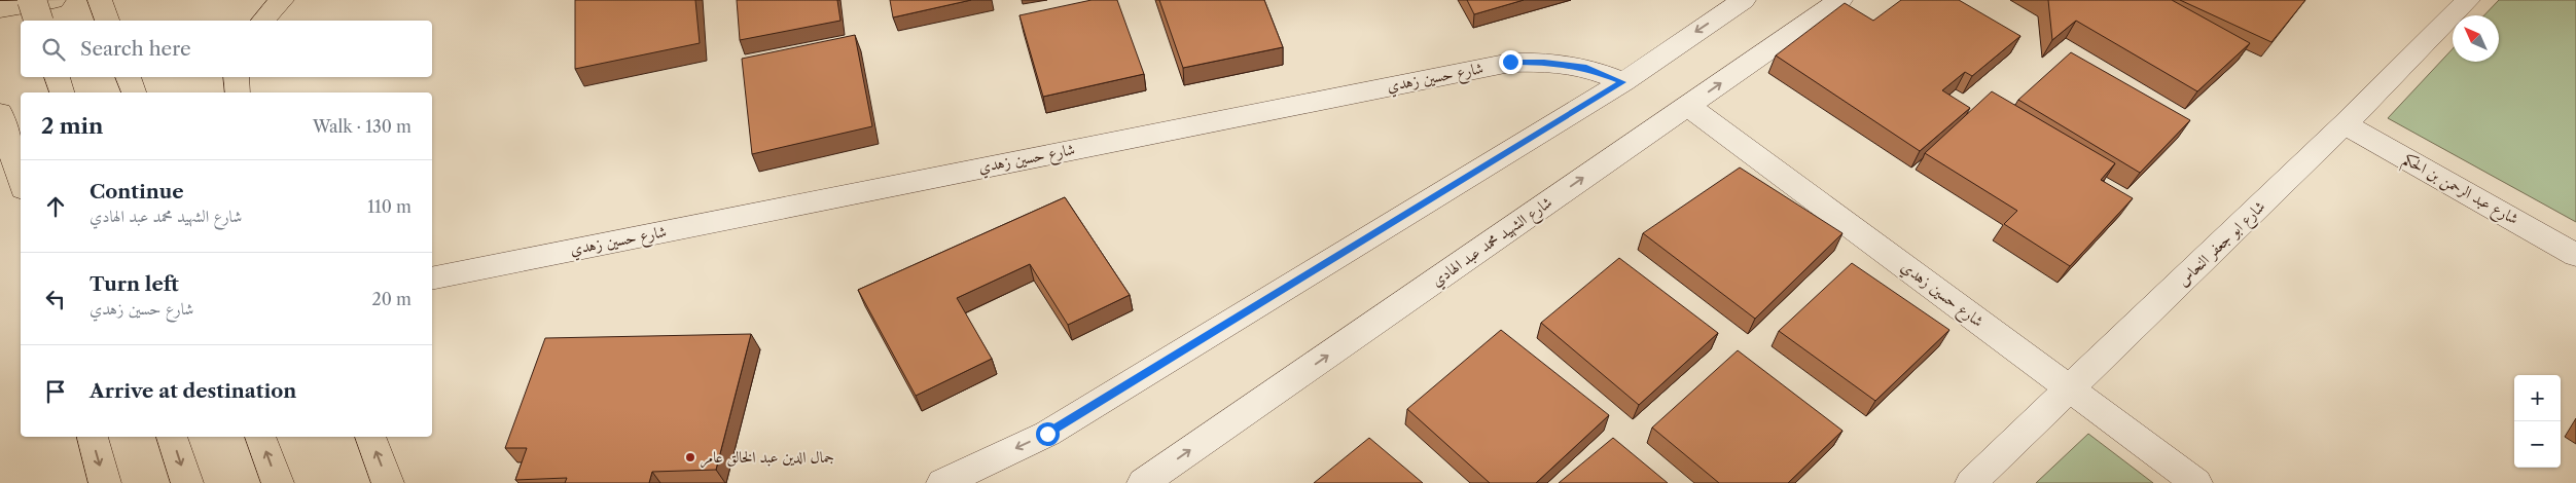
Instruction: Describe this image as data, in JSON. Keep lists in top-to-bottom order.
{
  "streets": {
    "street": [
      "شارع حسين زهدي",
      "شارع عبد الرحمن بن الحكم",
      "شارع الشهيد محمد عبد الهادي",
      "شارع ابو جعفر النحاس"
    ]
  },
  "crossings": [
    ["شارع حسين زهدي", "شارع الشهيد محمد عبد الهادي"],
    ["شارع حسين زهدي", "شارع ابو جعفر النحاس"],
    ["شارع عبد الرحمن بن الحكم", "شارع ابو جعفر النحاس"]
  ],
  "places": ["جمال الدين عبد الخالق عامر"],
  "north": "top left",
  "page": {
    "search": "Search here",
    "heading": ["2 min", "Walk · 130 m"],
    "list": [
      ["Continue", "شارع الشهيد محمد عبد الهادي", "110 m"],
      ["Turn left", "شارع حسين زهدي", "20 m"],
      "Arrive at destination"
    ],
    "map_buttons": ["+", "−"]
  }
}
